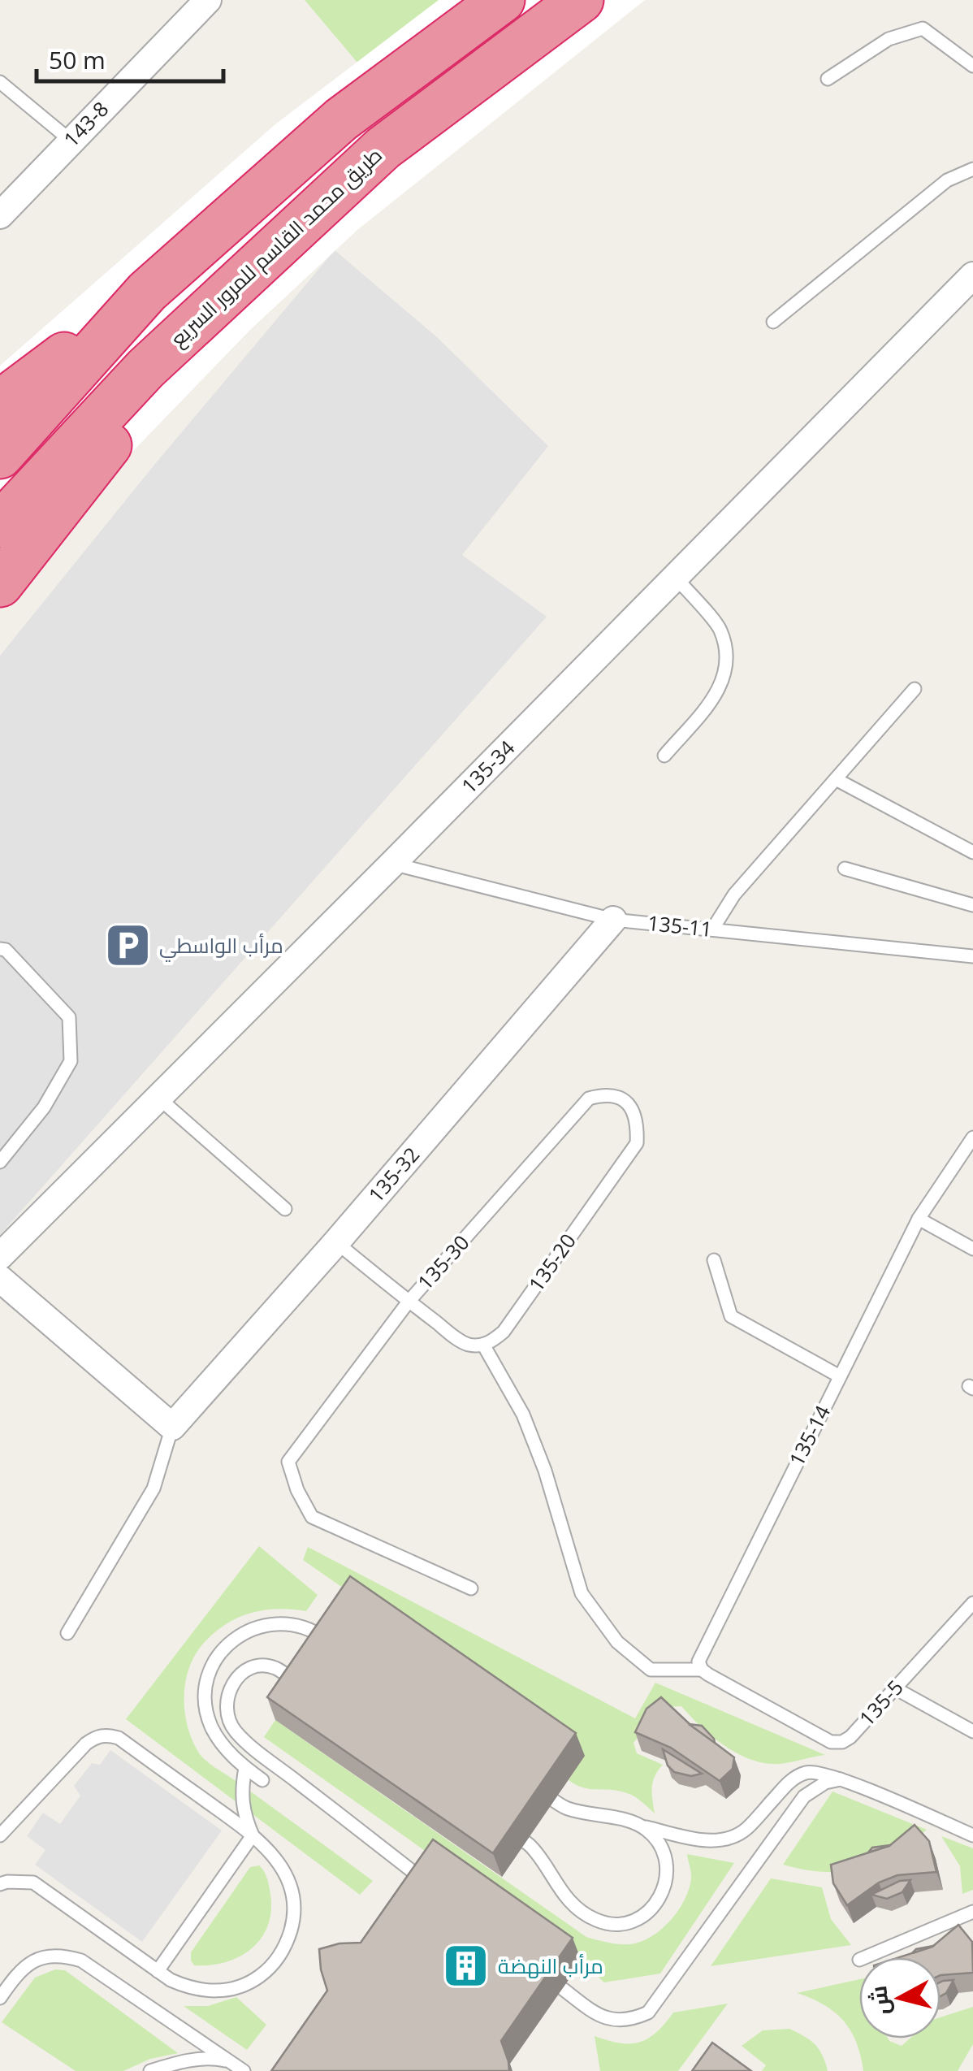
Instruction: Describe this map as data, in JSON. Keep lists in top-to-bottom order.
{
  "streets": {
    "highway": ["طريق محمد القاسم للمرور السريع"],
    "street": ["143-8", "135-34", "135-32"],
    "lane": [
      "135-11",
      "135-30",
      "135-20",
      "135-14",
      "135-5"
    ]
  },
  "crossings": [
    ["135-34", "135-11"],
    ["135-11", "135-32"],
    ["135-30", "135-20"],
    ["135-14", "135-5"]
  ],
  "places": {
    "parking": ["مرأب الواسطي"],
    "building": ["مرأب النهضة"]
  },
  "scale_bar": "50 m",
  "north": "left"
}
